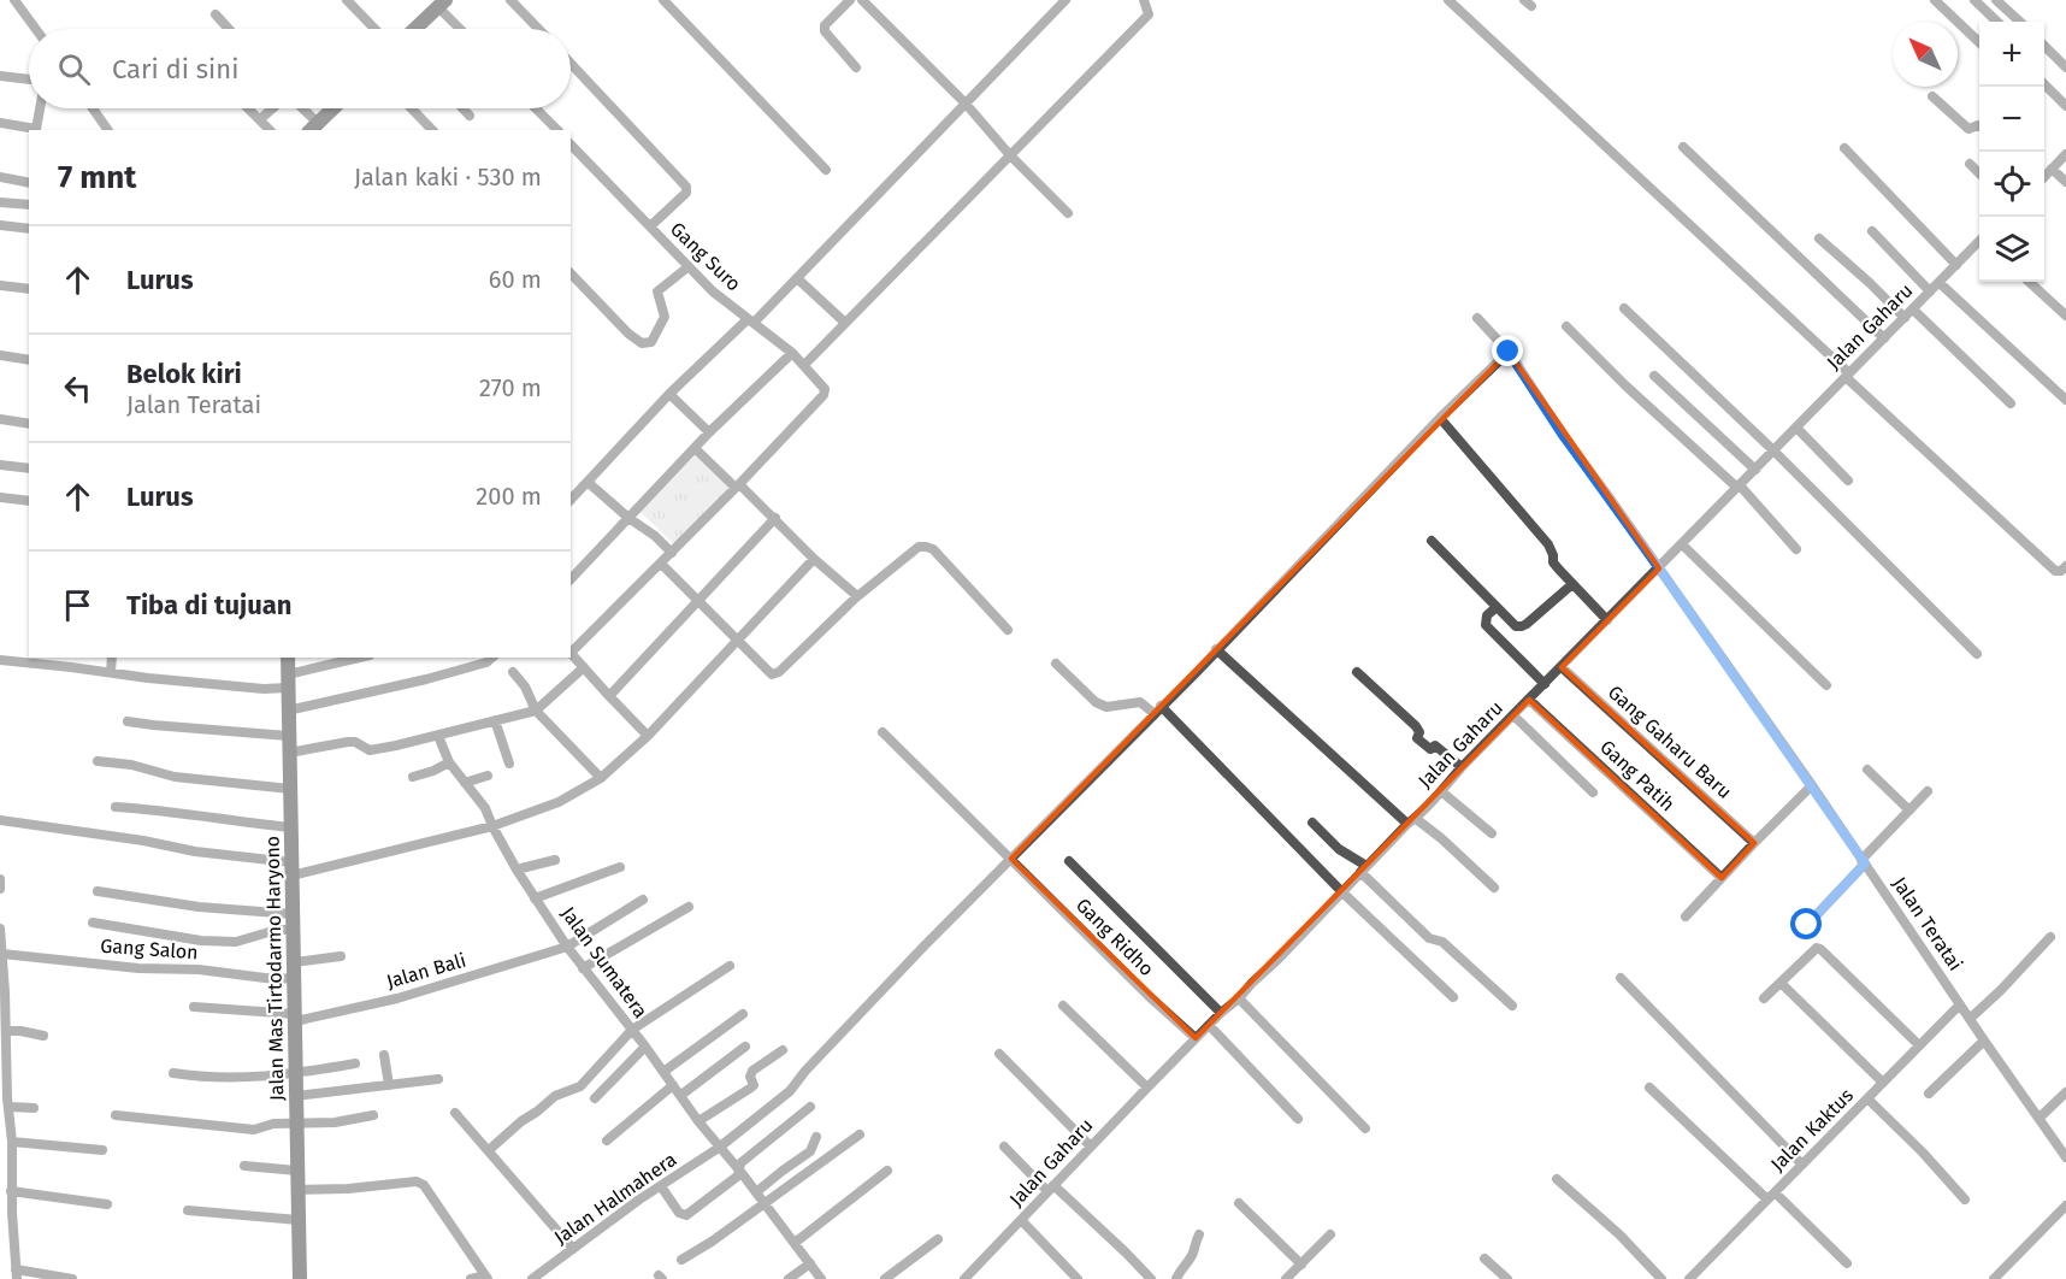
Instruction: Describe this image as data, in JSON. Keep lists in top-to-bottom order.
{
  "streets": {
    "street": [
      "Gang Suro",
      "Jalan Gaharu",
      "Gang Gaharu Baru",
      "Gang Patih",
      "Jalan Teratai",
      "Gang Ridho",
      "Gang Salon",
      "Jalan Sumatera",
      "Jalan Mas Tirtodarmo Haryono",
      "Jalan Bali",
      "Jalan Kaktus",
      "Jalan Halmahera"
    ]
  },
  "crossings": [
    ["Jalan Gaharu", "Gang Gaharu Baru"],
    ["Jalan Gaharu", "Gang Patih"],
    ["Jalan Gaharu", "Jalan Teratai"],
    ["Jalan Gaharu", "Gang Ridho"],
    ["Jalan Teratai", "Jalan Kaktus"],
    ["Jalan Teratai", "Jalan Halmahera"],
    ["Gang Ridho", "Jalan Halmahera"],
    ["Gang Salon", "Jalan Mas Tirtodarmo Haryono"],
    ["Jalan Sumatera", "Jalan Bali"],
    ["Jalan Sumatera", "Jalan Halmahera"],
    ["Jalan Mas Tirtodarmo Haryono", "Jalan Bali"]
  ],
  "north": "top left",
  "page": {
    "map_buttons": ["+", "−"],
    "search": "Cari di sini",
    "heading": ["7 mnt", "Jalan kaki · 530 m"],
    "list": [
      ["Lurus", "60 m"],
      ["Belok kiri", "Jalan Teratai", "270 m"],
      ["Lurus", "200 m"],
      "Tiba di tujuan"
    ]
  }
}
